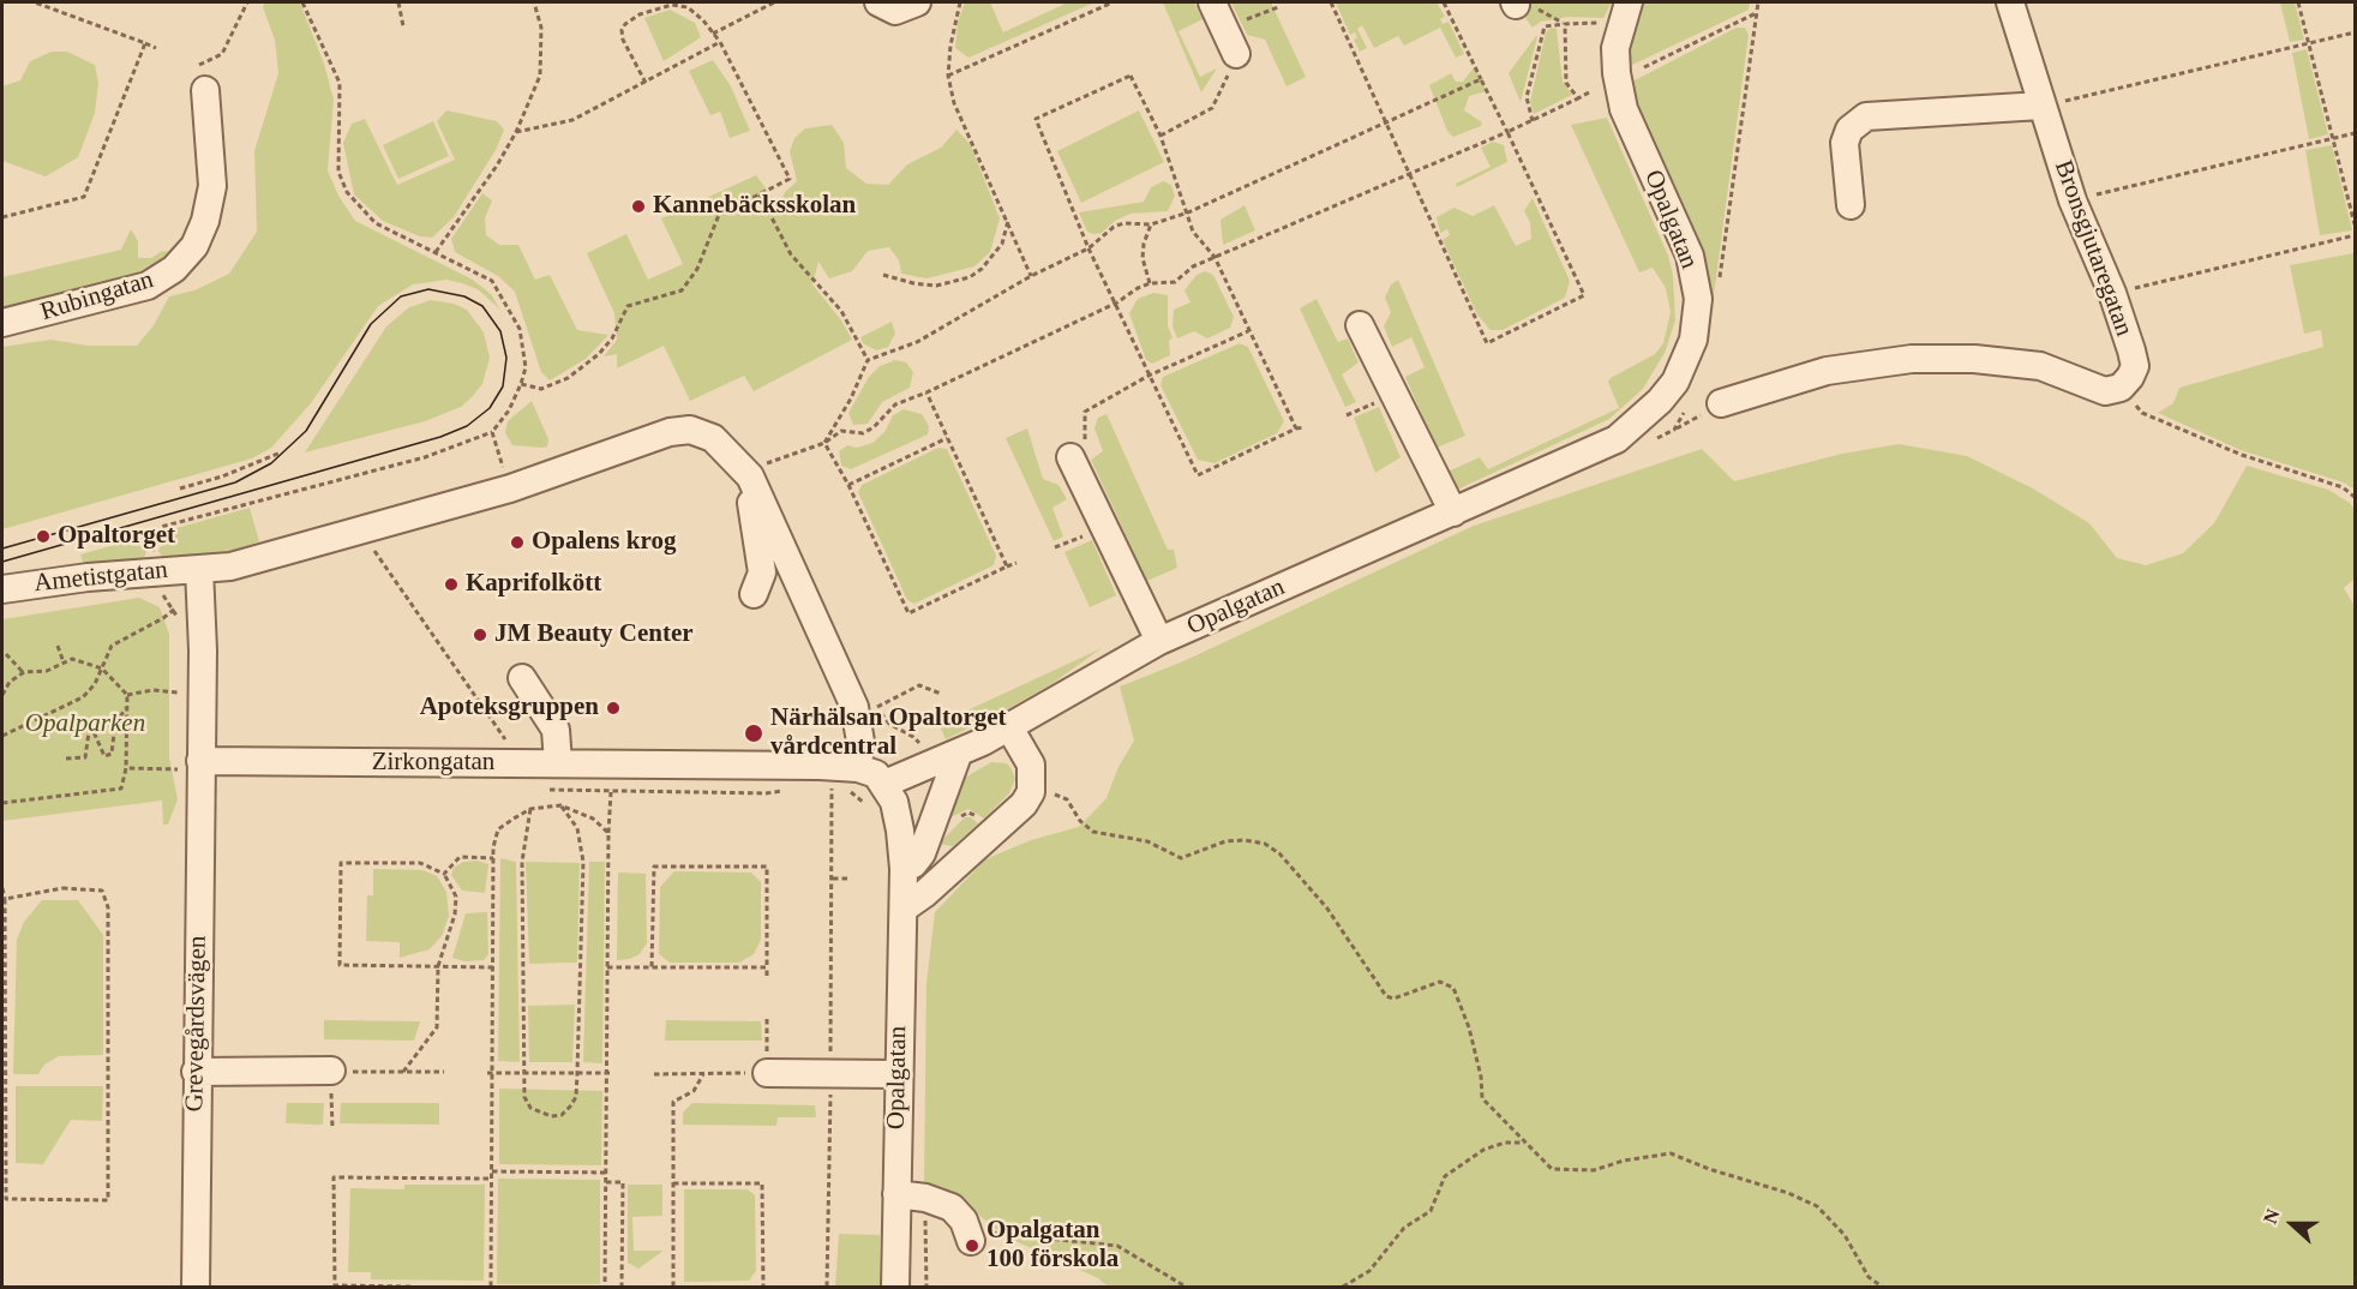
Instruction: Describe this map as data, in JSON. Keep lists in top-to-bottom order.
{
  "streets": {
    "street": [
      "Opalgatan",
      "Bronsgjutaregatan",
      "Rubingatan",
      "Ametistgatan",
      "Zirkongatan",
      "Grevegårdsvägen"
    ]
  },
  "crossings": [
    ["Zirkongatan", "Grevegårdsvägen"]
  ],
  "parks": ["Opalparken"],
  "places": [
    "Kannebäcksskolan",
    "Opaltorget",
    "Opalens krog",
    "Kaprifolkött",
    "JM Beauty Center",
    "Apoteksgruppen",
    "Närhälsan Opaltorget vårdcentral",
    "Opalgatan 100 förskola"
  ],
  "north": "left"
}
